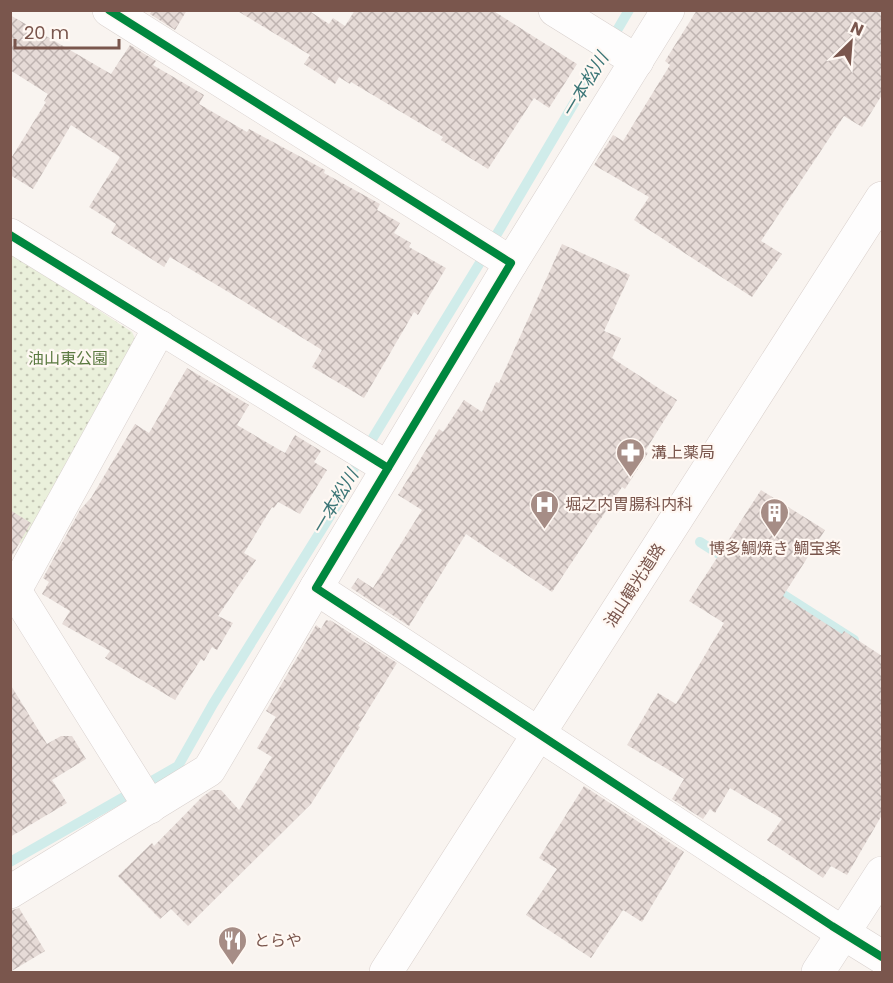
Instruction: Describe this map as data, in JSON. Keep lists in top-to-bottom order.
{
  "streets": {
    "street": ["油山観光道路"]
  },
  "water": ["一本松川"],
  "parks": ["油山東公園"],
  "places": {
    "pharmacy": ["溝上薬局"],
    "hospital": ["堀之内胃腸科内科"],
    "building": ["博多鯛焼き 鯛宝楽"],
    "restaurant": ["とらや"]
  },
  "scale_bar": "20 m",
  "north": "top right"
}
